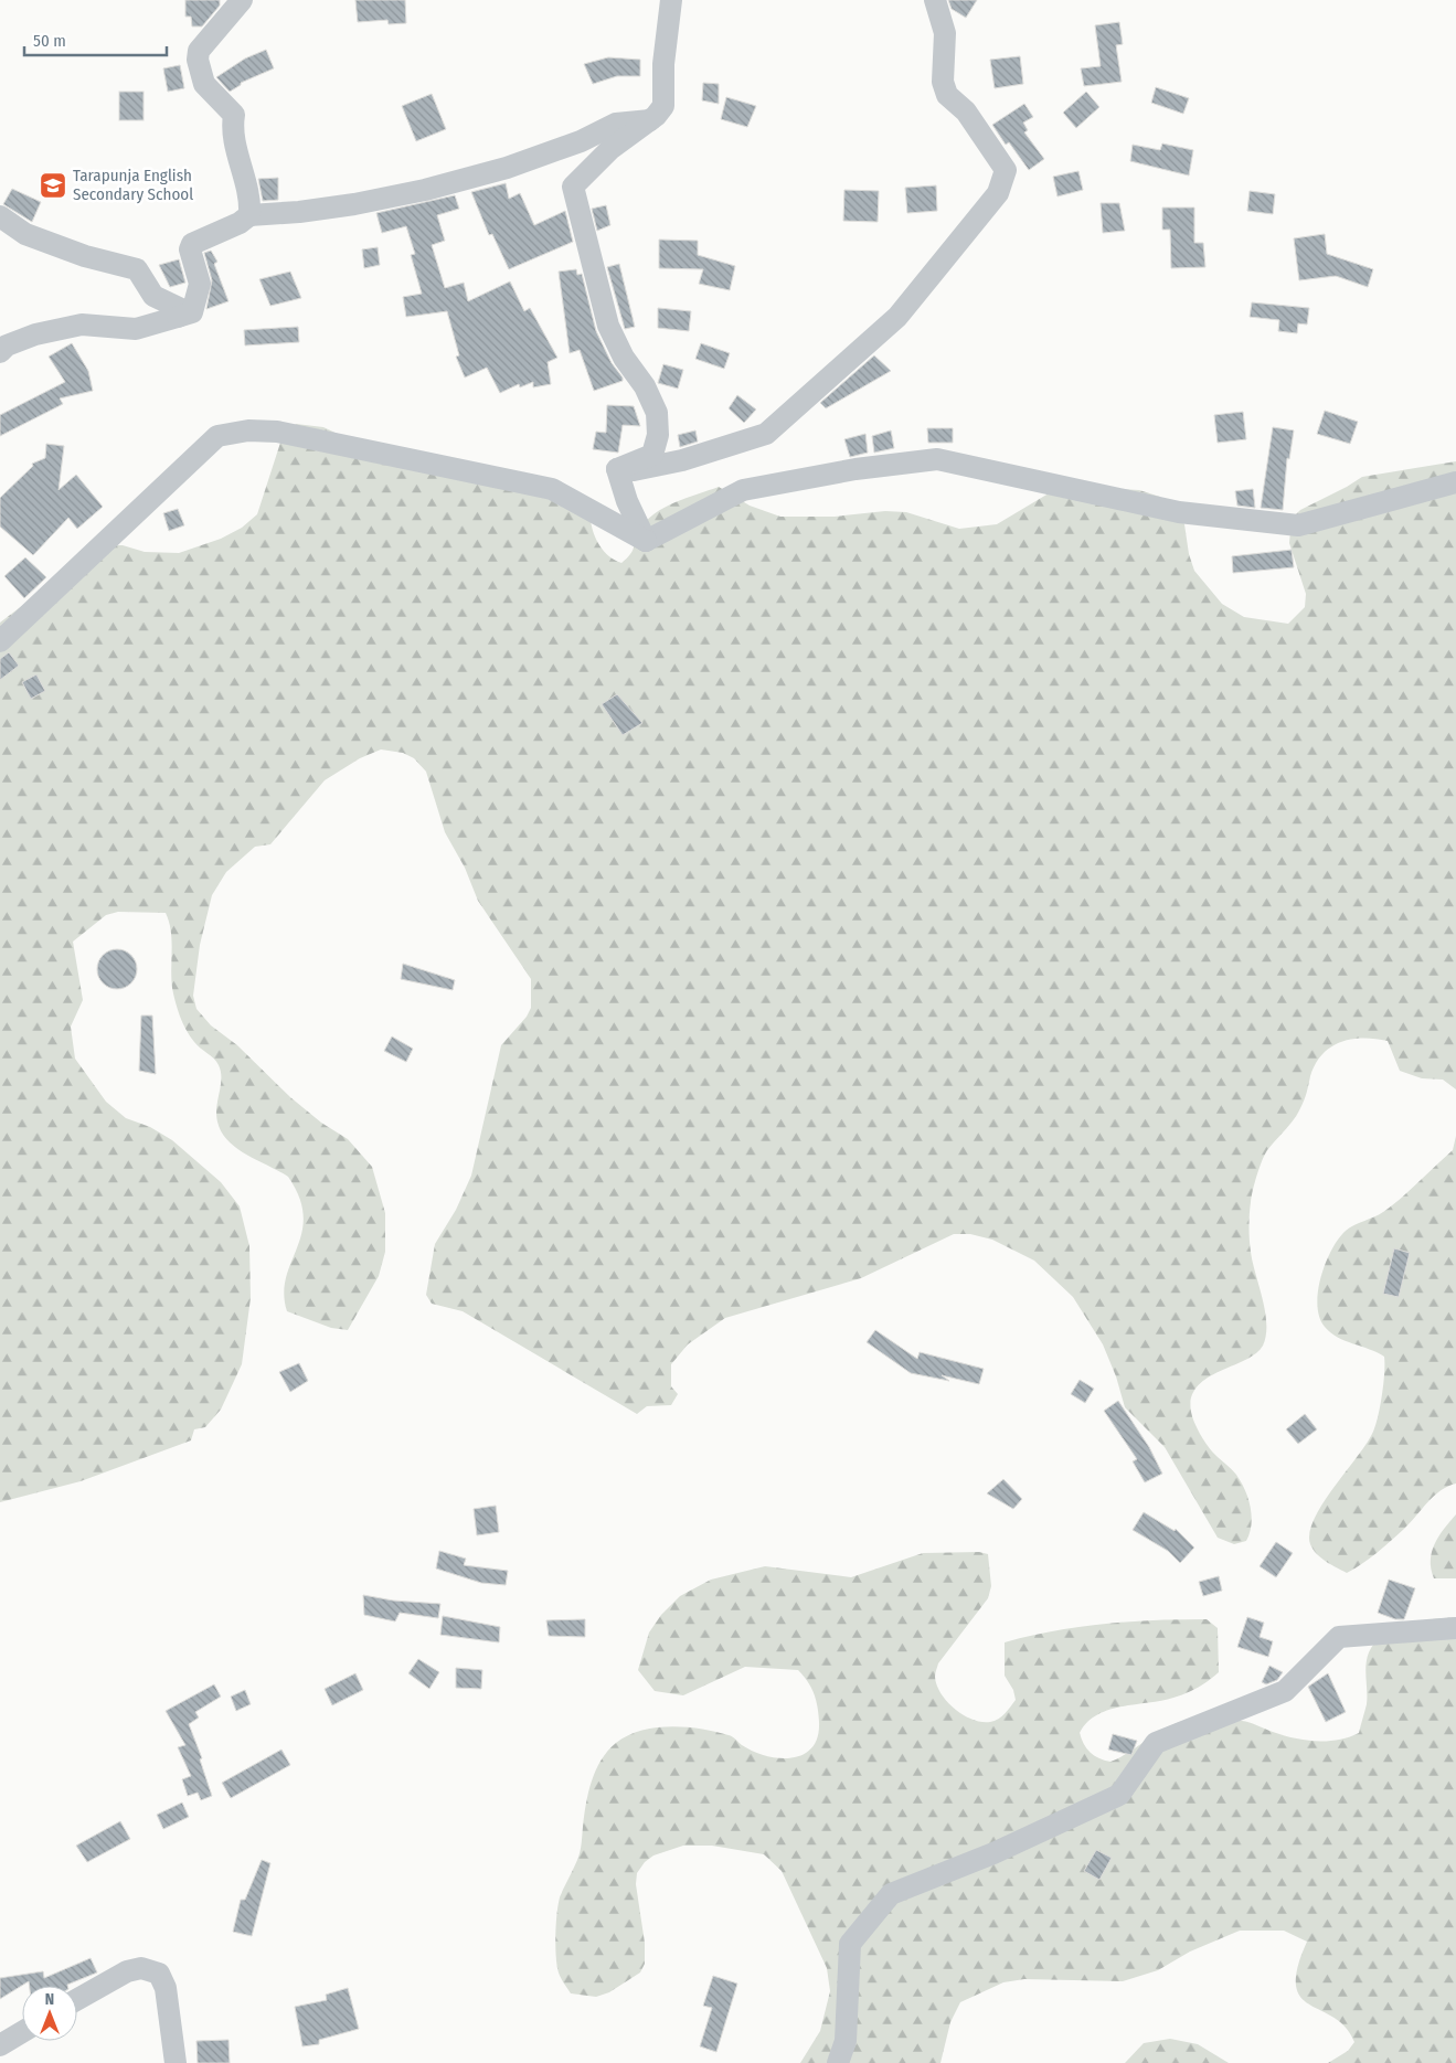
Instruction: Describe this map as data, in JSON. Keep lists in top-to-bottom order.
{
  "places": {
    "school or university": ["Tarapunja English Secondary School"]
  },
  "scale_bar": "50 m",
  "north": "top"
}
